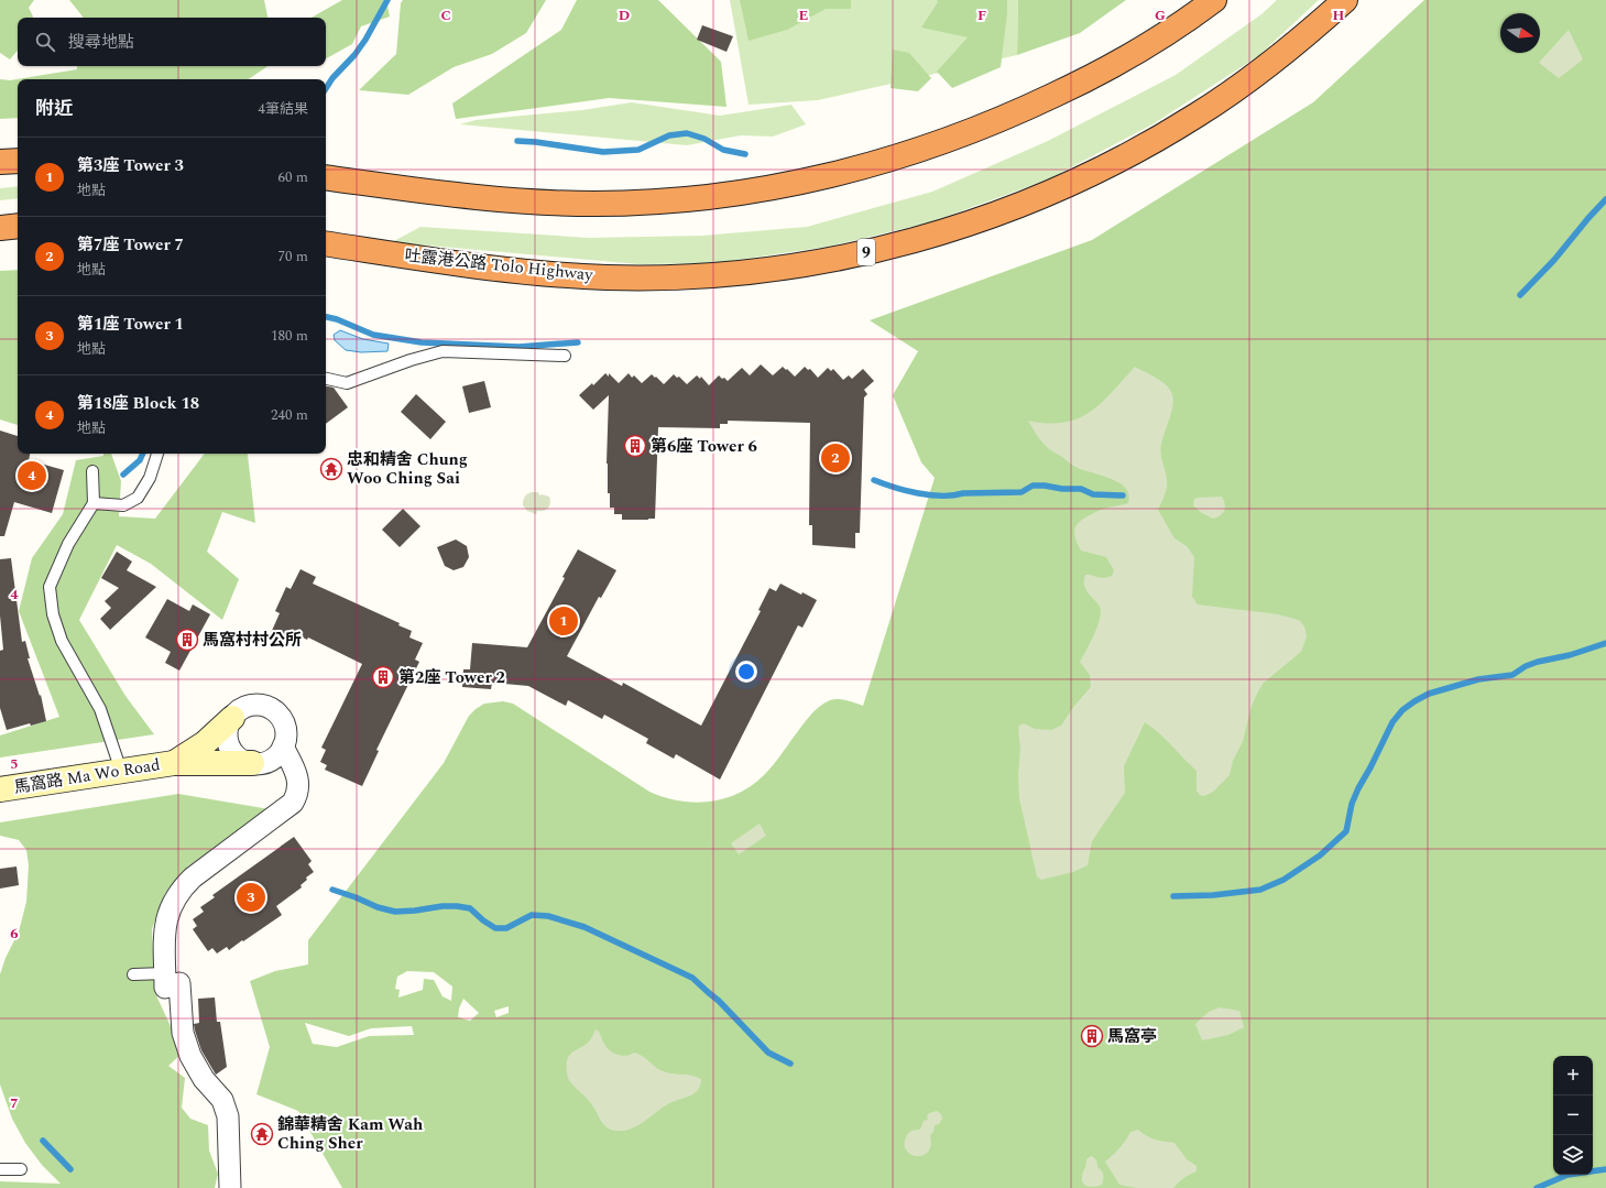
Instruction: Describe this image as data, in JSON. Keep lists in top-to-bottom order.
{
  "streets": {
    "highway": ["9", "吐露港公路 Tolo Highway"],
    "street": ["馬窩路 Ma Wo Road"]
  },
  "places": {
    "building": [
      "第6座 Tower 6",
      "馬窩村村公所",
      "第2座 Tower 2",
      "馬窩亭"
    ],
    "temple": ["忠和精舍 Chung Woo Ching Sai", "錦華精舍 Kam Wah Ching Sher"]
  },
  "north": "right",
  "page": {
    "search": "搜尋地點",
    "heading": ["附近", "4筆結果"],
    "list": [
      {
        "mark": "1",
        "name": "第3座 Tower 3",
        "note": "地點",
        "value": "60 m"
      },
      {
        "mark": "2",
        "name": "第7座 Tower 7",
        "note": "地點",
        "value": "70 m"
      },
      {
        "mark": "3",
        "name": "第1座 Tower 1",
        "note": "地點",
        "value": "180 m"
      },
      {
        "mark": "4",
        "name": "第18座 Block 18",
        "note": "地點",
        "value": "240 m"
      }
    ],
    "pins": [
      "2",
      "4",
      "1",
      "3"
    ],
    "map_buttons": ["+", "−"]
  },
  "grid": {
    "columns": [
      "C",
      "D",
      "E",
      "F",
      "G",
      "H"
    ],
    "rows": [
      "4",
      "5",
      "6",
      "7"
    ]
  }
}
